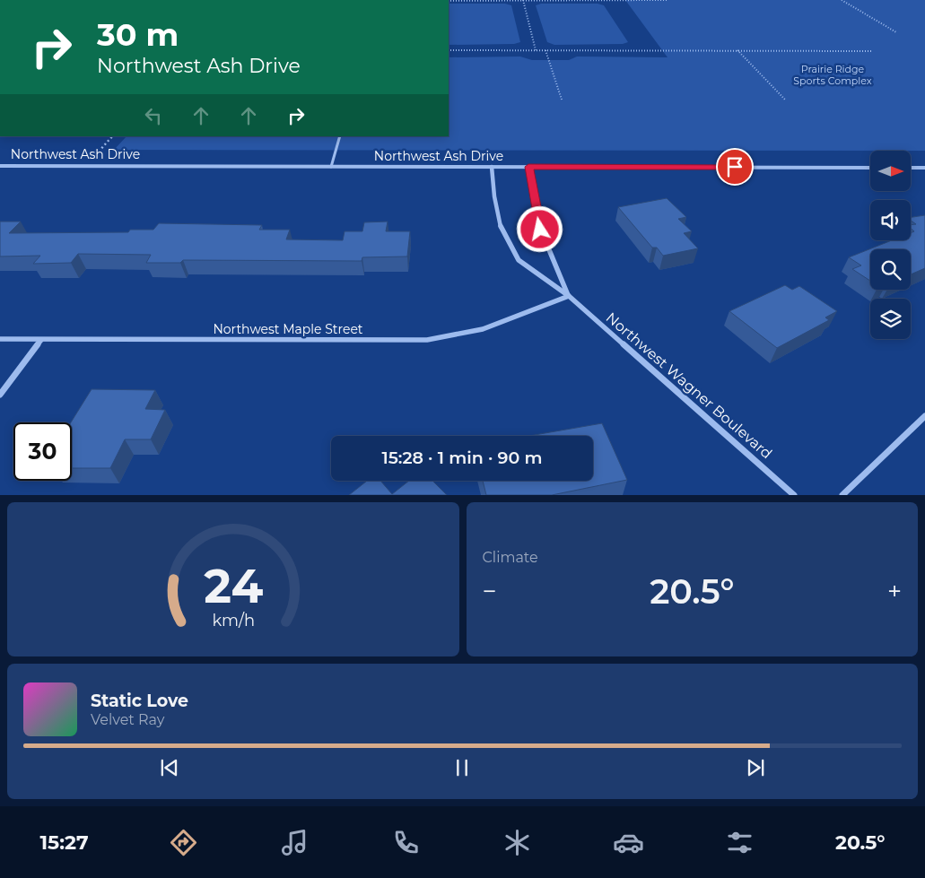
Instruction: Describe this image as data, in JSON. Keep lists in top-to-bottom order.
{
  "streets": {
    "street": ["Northwest Ash Drive", "Northwest Maple Street", "Northwest Wagner Boulevard"]
  },
  "crossings": [
    ["Northwest Ash Drive", "Northwest Wagner Boulevard"],
    ["Northwest Maple Street", "Northwest Wagner Boulevard"]
  ],
  "parks": ["Prairie Ridge Sports Complex"],
  "north": "right",
  "page": {
    "turn": ["30 m", "Northwest Ash Drive"],
    "limit": "30",
    "trip": "15:28 · 1 min · 90 m",
    "tile": "Climate",
    "heat": ["−", "20.5°", "+"],
    "song": ["Static Love", "Velvet Ray"],
    "tabs": ["15:27", "20.5°"],
    "gauge": ["24", "km/h"]
  }
}
